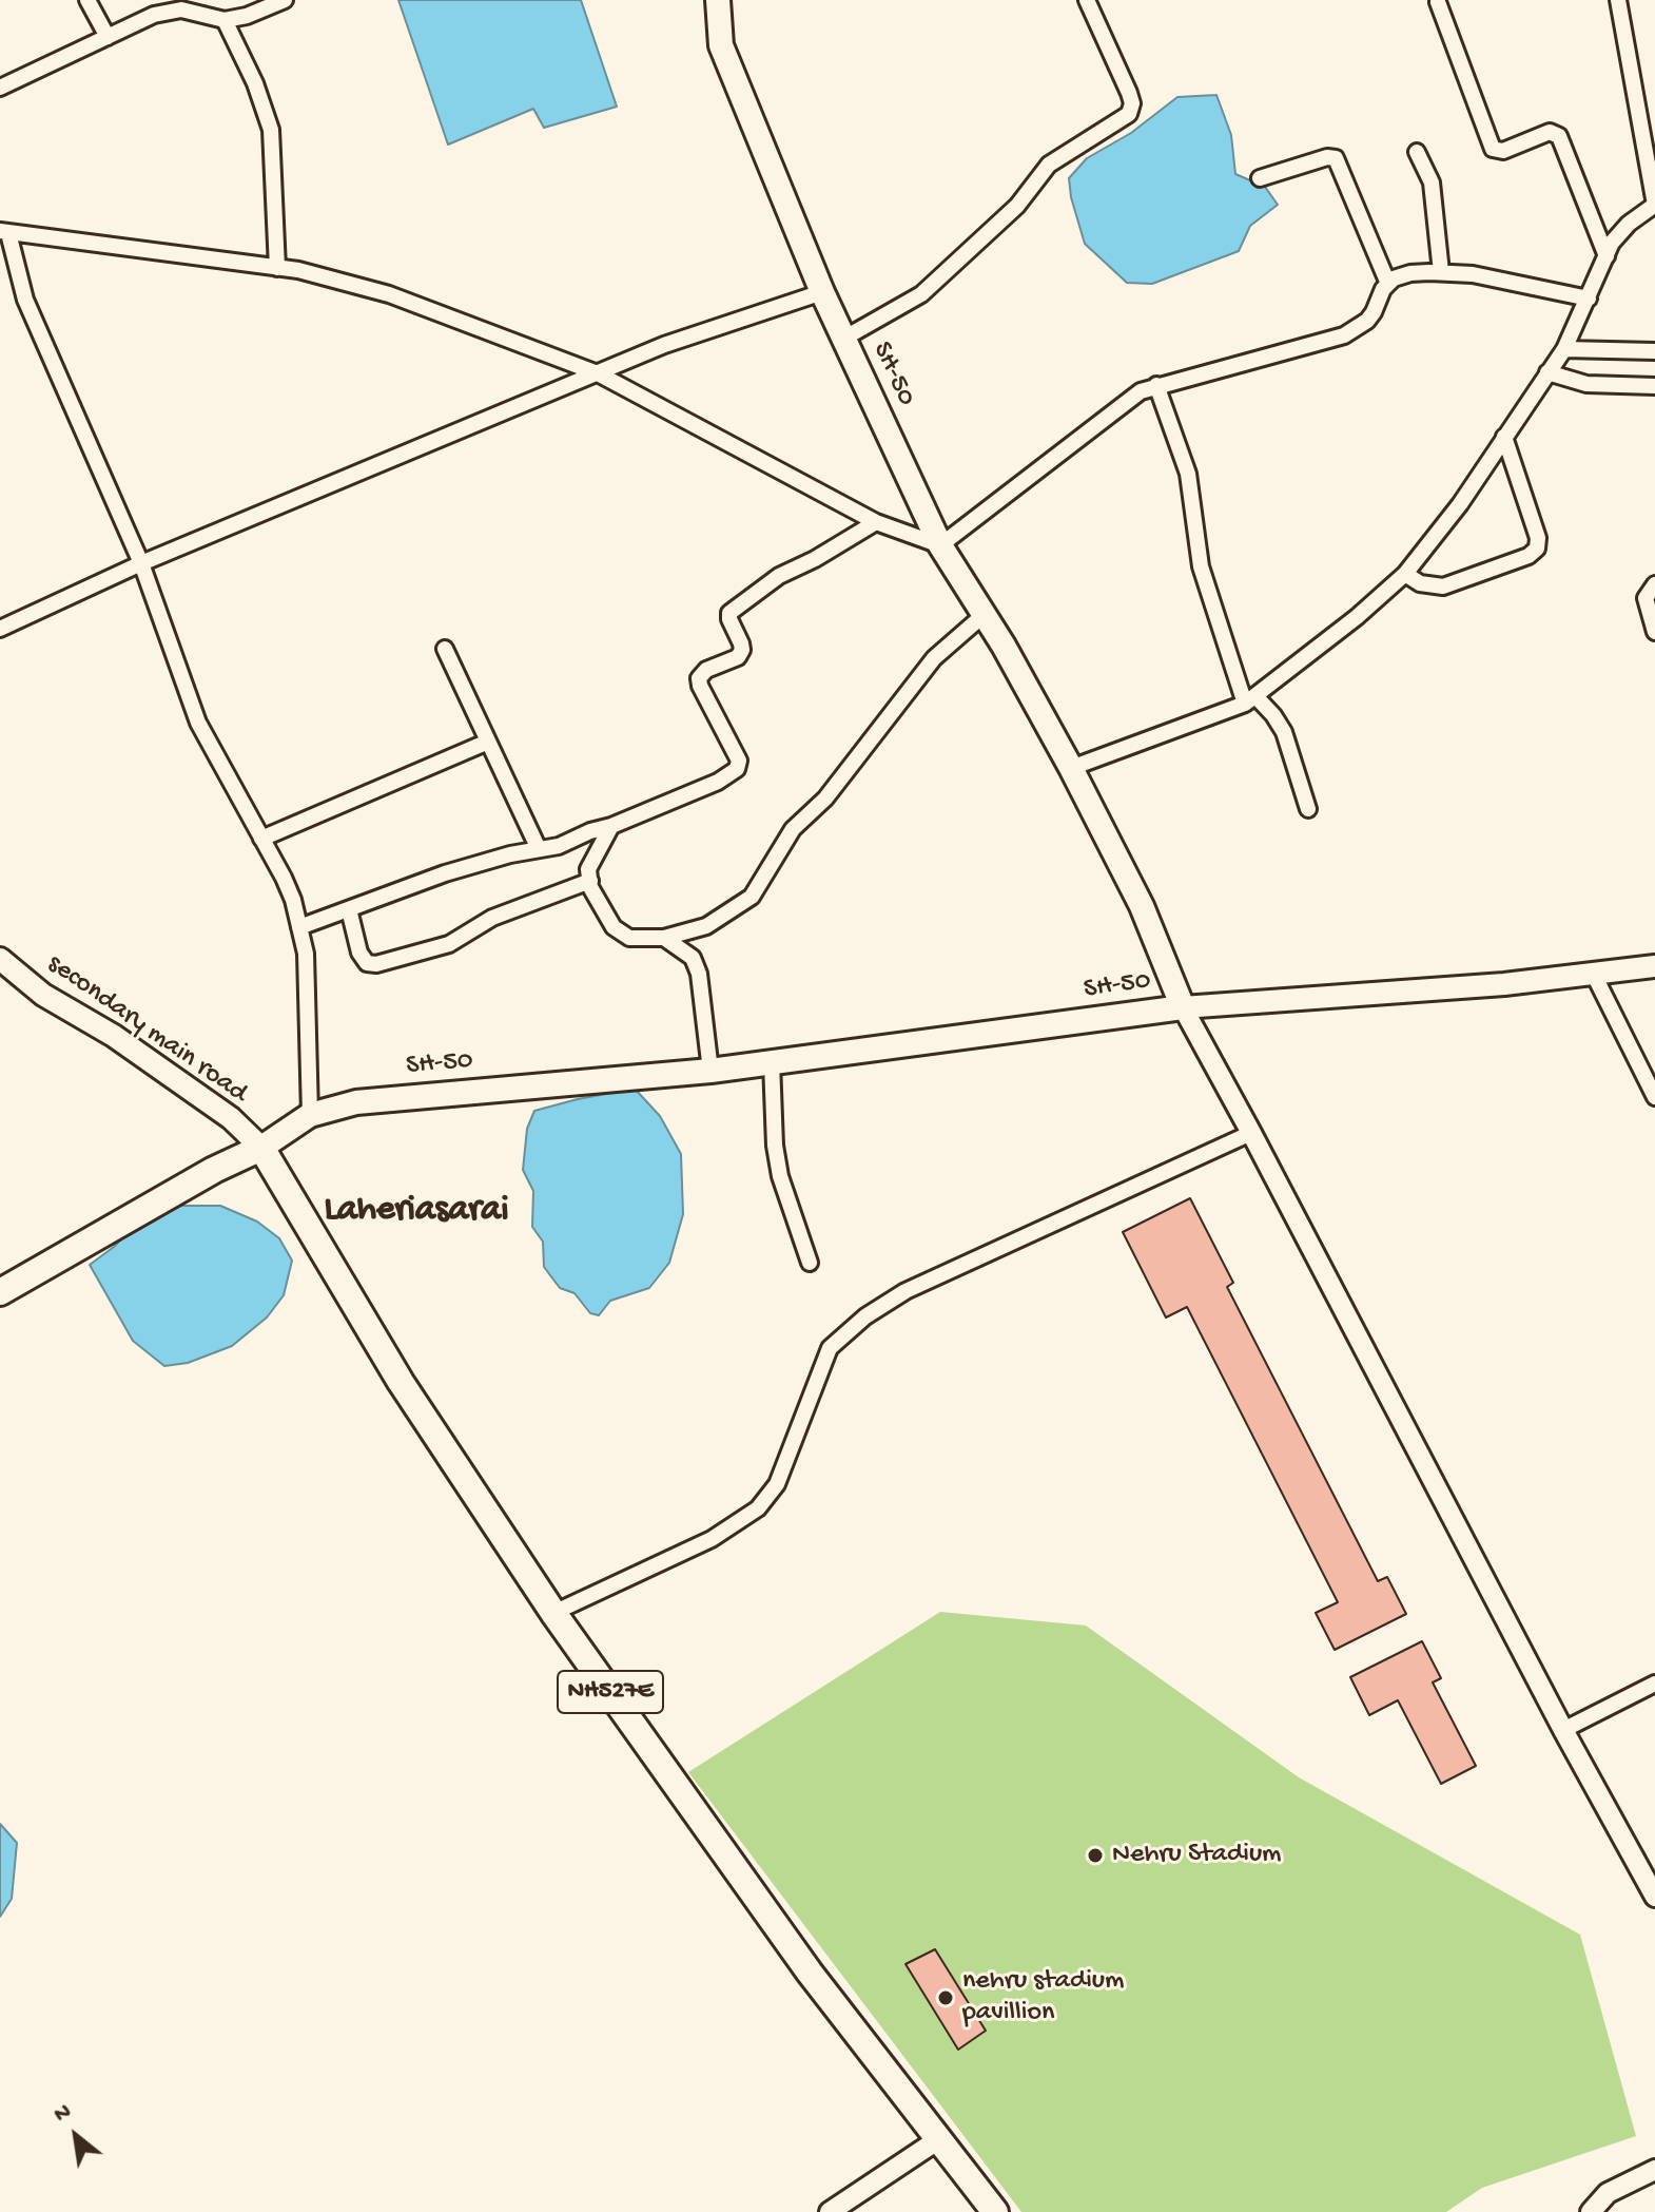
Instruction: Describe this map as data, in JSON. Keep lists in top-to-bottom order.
{
  "streets": {
    "highway": ["SH-50", "NH527E"],
    "main road": ["secondary main road"]
  },
  "crossings": [
    ["SH-50", "secondary main road"],
    ["SH-50", "NH527E"],
    ["secondary main road", "NH527E"]
  ],
  "districts": ["Laheriasarai"],
  "places": ["Nehru Stadium", "nehru stadium pavillion"],
  "north": "top left"
}
